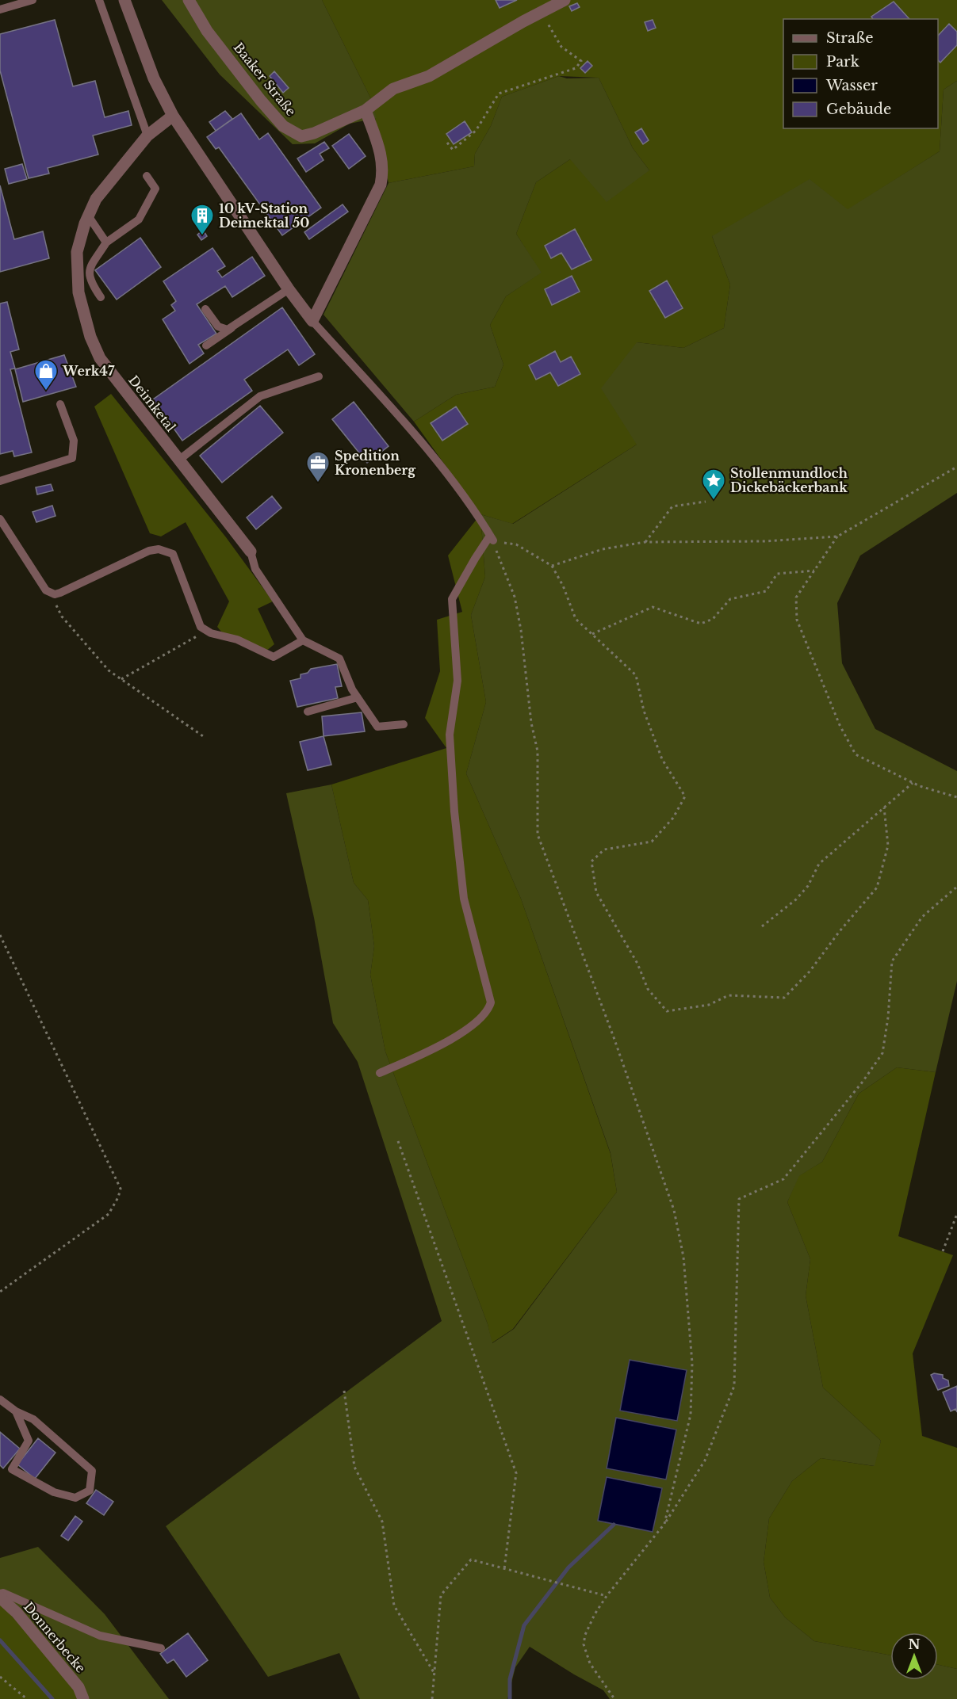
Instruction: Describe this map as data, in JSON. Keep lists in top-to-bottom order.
{
  "streets": {
    "street": ["Baaker Straße", "Deimketal", "Donnerbecke"]
  },
  "places": {
    "building": ["10 kV-Station Deimektal 50"],
    "shop": ["Werk47"],
    "office": ["Spedition Kronenberg"],
    "place": ["Stollenmundloch Dickebäckerbank"]
  },
  "legend": [
    "Straße",
    "Park",
    "Wasser",
    "Gebäude"
  ],
  "north": "top"
}
